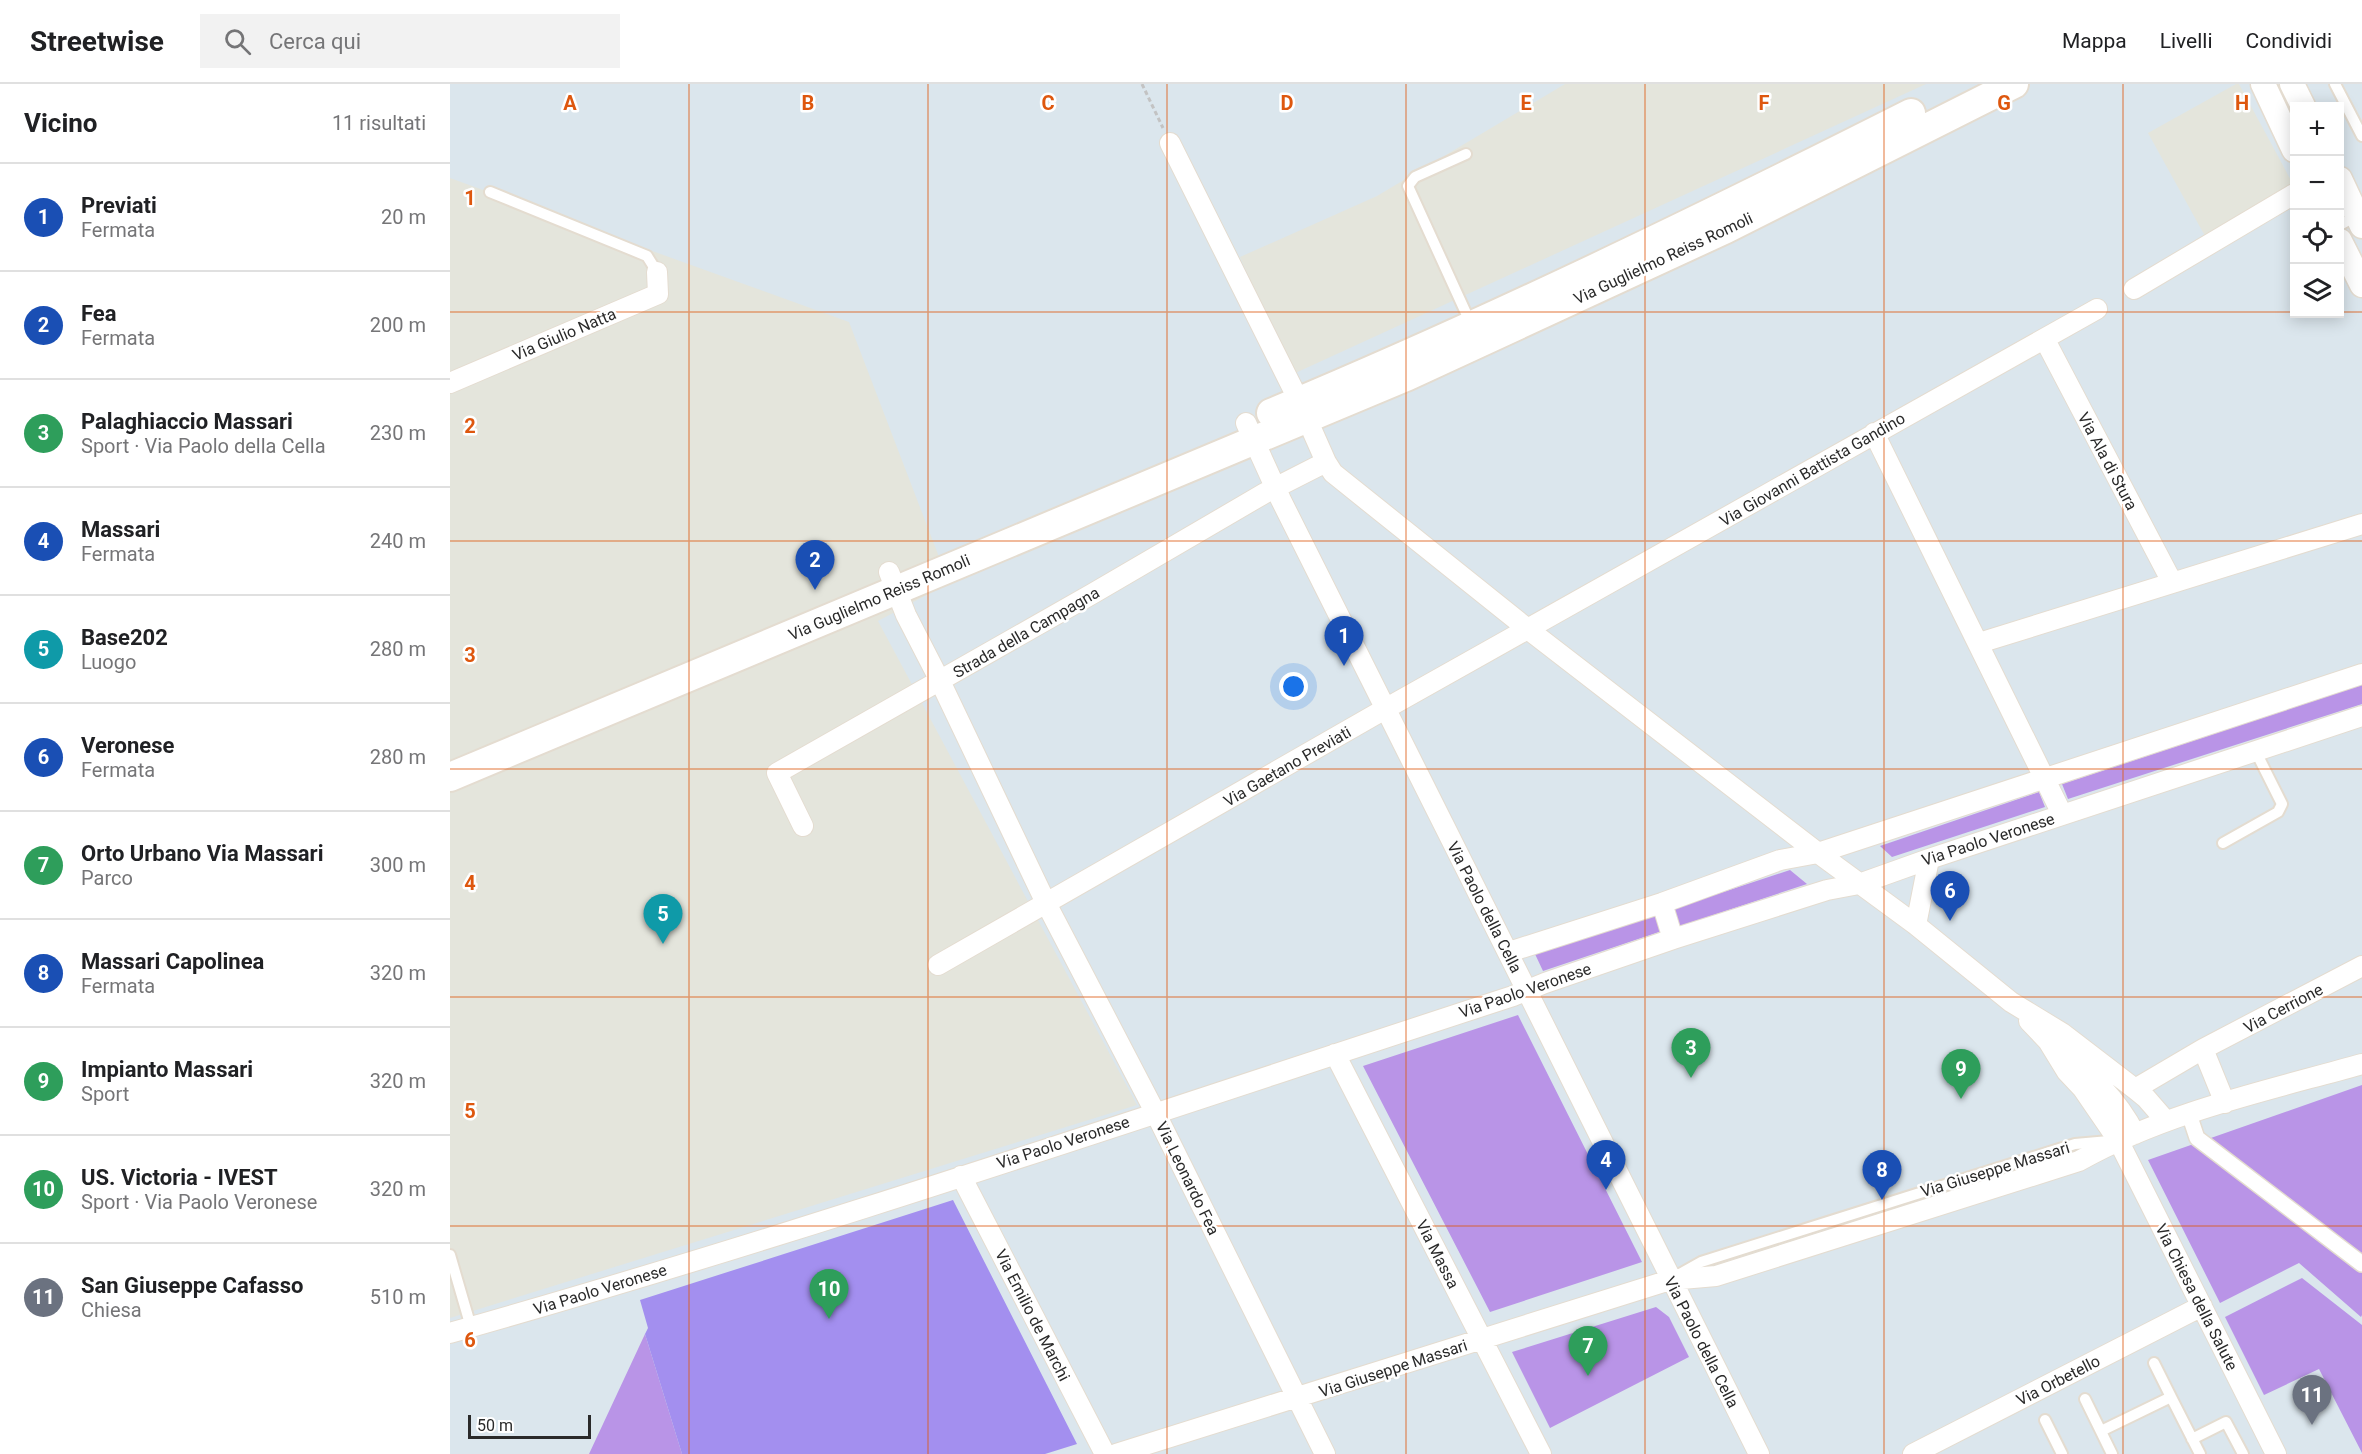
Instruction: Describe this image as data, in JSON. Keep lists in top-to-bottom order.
{
  "streets": {
    "main road": ["Via Guglielmo Reiss Romoli"],
    "street": [
      "Via Giulio Natta",
      "Via Ala di Stura",
      "Via Giovanni Battista Gandino",
      "Strada della Campagna",
      "Via Gaetano Previati",
      "Via Paolo Veronese",
      "Via Paolo della Cella",
      "Via Cerrione",
      "Via Giuseppe Massari",
      "Via Leonardo Fea",
      "Via Massa",
      "Via Chiesa della Salute",
      "Via Emilio de Marchi",
      "Via Orbetello"
    ]
  },
  "crossings": [
    ["Via Guglielmo Reiss Romoli", "Via Paolo della Cella"],
    ["Via Guglielmo Reiss Romoli", "Via Leonardo Fea"],
    ["Via Ala di Stura", "Via Giovanni Battista Gandino"],
    ["Via Giovanni Battista Gandino", "Via Gaetano Previati"],
    ["Via Giovanni Battista Gandino", "Via Paolo Veronese"],
    ["Strada della Campagna", "Via Paolo della Cella"],
    ["Strada della Campagna", "Via Leonardo Fea"],
    ["Via Gaetano Previati", "Via Paolo della Cella"],
    ["Via Gaetano Previati", "Via Leonardo Fea"],
    ["Via Paolo Veronese", "Via Paolo della Cella"],
    ["Via Paolo Veronese", "Via Leonardo Fea"],
    ["Via Paolo Veronese", "Via Massa"],
    ["Via Paolo Veronese", "Via Emilio de Marchi"],
    ["Via Paolo della Cella", "Via Giuseppe Massari"],
    ["Via Giuseppe Massari", "Via Leonardo Fea"],
    ["Via Giuseppe Massari", "Via Massa"],
    ["Via Giuseppe Massari", "Via Chiesa della Salute"],
    ["Via Chiesa della Salute", "Via Orbetello"]
  ],
  "scale_bar": "50 m",
  "page": {
    "header": "Streetwise",
    "search": "Cerca qui",
    "nav": ["Mappa", "Livelli", "Condividi"],
    "heading": ["Vicino", "11 risultati"],
    "map_buttons": ["+", "−"],
    "list": [
      {
        "mark": "1",
        "name": "Previati",
        "note": "Fermata",
        "value": "20 m"
      },
      {
        "mark": "2",
        "name": "Fea",
        "note": "Fermata",
        "value": "200 m"
      },
      {
        "mark": "3",
        "name": "Palaghiaccio Massari",
        "note": "Sport · Via Paolo della Cella",
        "value": "230 m"
      },
      {
        "mark": "4",
        "name": "Massari",
        "note": "Fermata",
        "value": "240 m"
      },
      {
        "mark": "5",
        "name": "Base202",
        "note": "Luogo",
        "value": "280 m"
      },
      {
        "mark": "6",
        "name": "Veronese",
        "note": "Fermata",
        "value": "280 m"
      },
      {
        "mark": "7",
        "name": "Orto Urbano Via Massari",
        "note": "Parco",
        "value": "300 m"
      },
      {
        "mark": "8",
        "name": "Massari Capolinea",
        "note": "Fermata",
        "value": "320 m"
      },
      {
        "mark": "9",
        "name": "Impianto Massari",
        "note": "Sport",
        "value": "320 m"
      },
      {
        "mark": "10",
        "name": "US. Victoria - IVEST",
        "note": "Sport · Via Paolo Veronese",
        "value": "320 m"
      },
      {
        "mark": "11",
        "name": "San Giuseppe Cafasso",
        "note": "Chiesa",
        "value": "510 m"
      }
    ],
    "pins": [
      "2",
      "1",
      "6",
      "5",
      "3",
      "9",
      "4",
      "8",
      "10",
      "7",
      "11"
    ],
    "scale": "50 m"
  },
  "grid": {
    "columns": [
      "A",
      "B",
      "C",
      "D",
      "E",
      "F",
      "G",
      "H"
    ],
    "rows": [
      "1",
      "2",
      "3",
      "4",
      "5",
      "6"
    ]
  }
}
